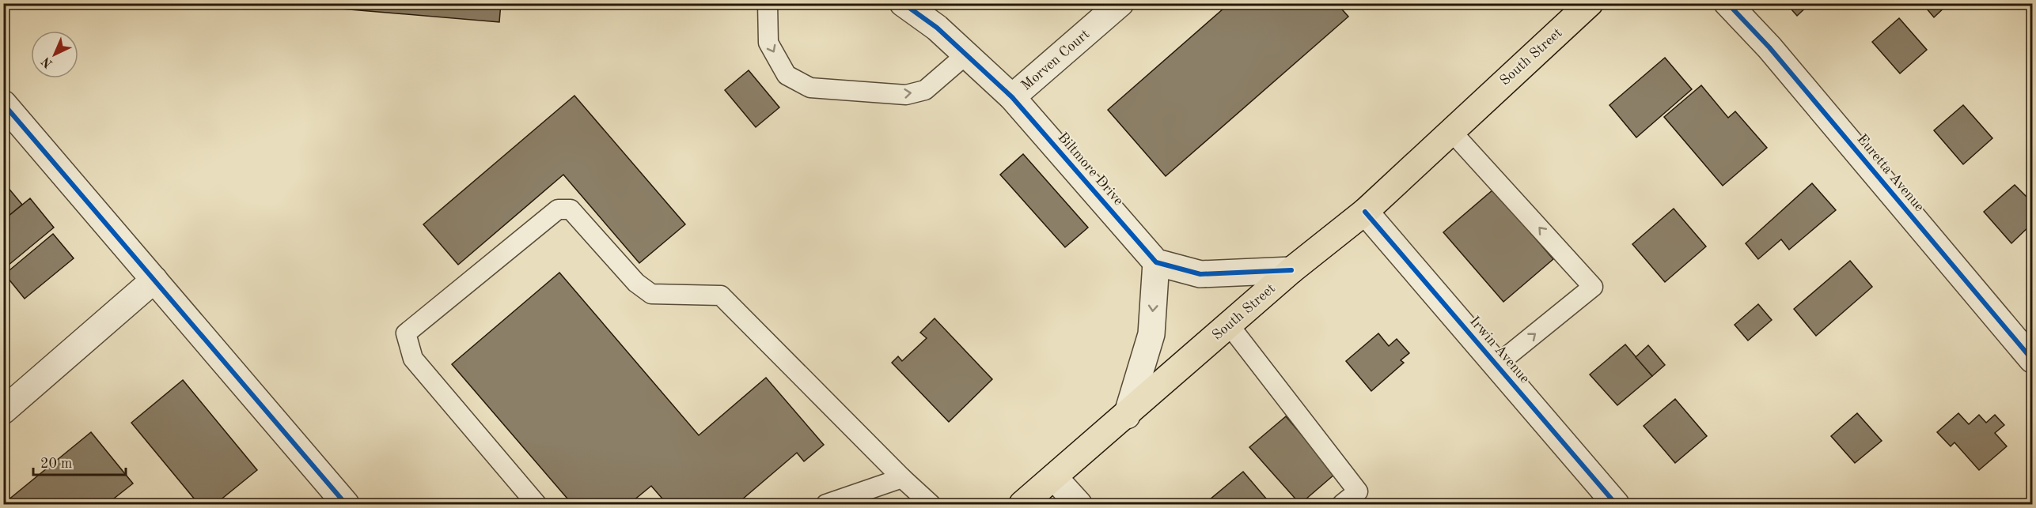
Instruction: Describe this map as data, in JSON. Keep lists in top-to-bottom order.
{
  "streets": {
    "main road": ["South Street"],
    "street": [
      "Morven Court",
      "Biltmore Drive",
      "Euretta Avenue",
      "Irwin Avenue"
    ]
  },
  "crossings": [
    ["South Street", "Irwin Avenue"],
    ["Morven Court", "Biltmore Drive"]
  ],
  "scale_bar": "20 m",
  "north": "bottom left"
}
